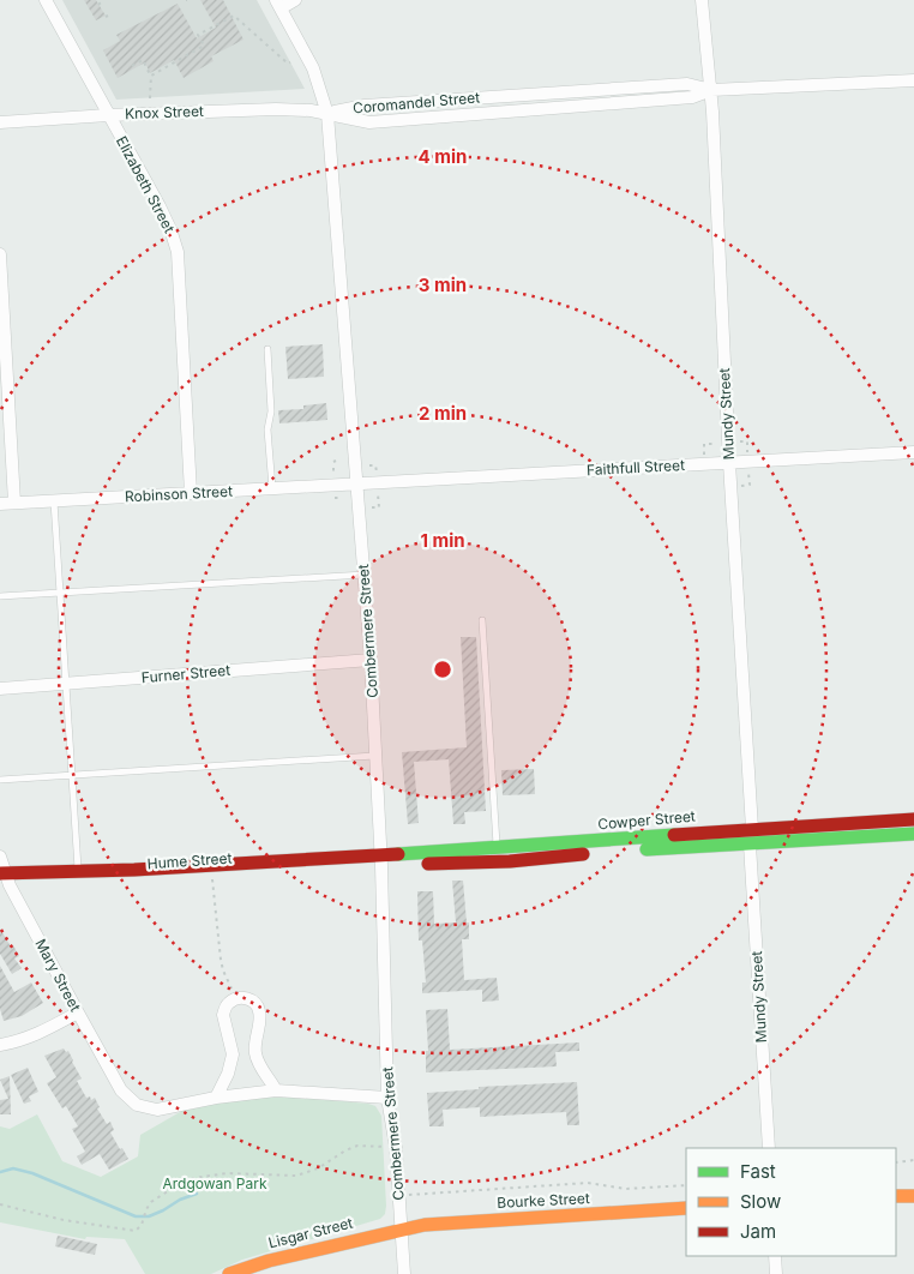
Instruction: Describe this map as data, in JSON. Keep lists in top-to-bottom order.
{
  "streets": {
    "main road": [
      "Cowper Street",
      "Hume Street",
      "Bourke Street",
      "Lisgar Street"
    ],
    "street": [
      "Coromandel Street",
      "Knox Street",
      "Elizabeth Street",
      "Mundy Street",
      "Faithfull Street",
      "Robinson Street",
      "Combermere Street",
      "Furner Street",
      "Mary Street"
    ]
  },
  "crossings": [
    ["Coromandel Street", "Knox Street"],
    ["Coromandel Street", "Mundy Street"],
    ["Coromandel Street", "Combermere Street"],
    ["Knox Street", "Elizabeth Street"],
    ["Knox Street", "Combermere Street"],
    ["Elizabeth Street", "Robinson Street"],
    ["Mundy Street", "Faithfull Street"],
    ["Mundy Street", "Cowper Street"],
    ["Faithfull Street", "Robinson Street"],
    ["Faithfull Street", "Combermere Street"],
    ["Robinson Street", "Combermere Street"],
    ["Combermere Street", "Furner Street"],
    ["Combermere Street", "Cowper Street"],
    ["Combermere Street", "Hume Street"],
    ["Combermere Street", "Bourke Street"],
    ["Combermere Street", "Lisgar Street"],
    ["Cowper Street", "Hume Street"],
    ["Hume Street", "Mary Street"],
    ["Bourke Street", "Lisgar Street"]
  ],
  "parks": ["Ardgowan Park"],
  "legend": ["Fast", "Slow", "Jam"],
  "rings": [
    "4 min",
    "3 min",
    "2 min",
    "1 min"
  ]
}
